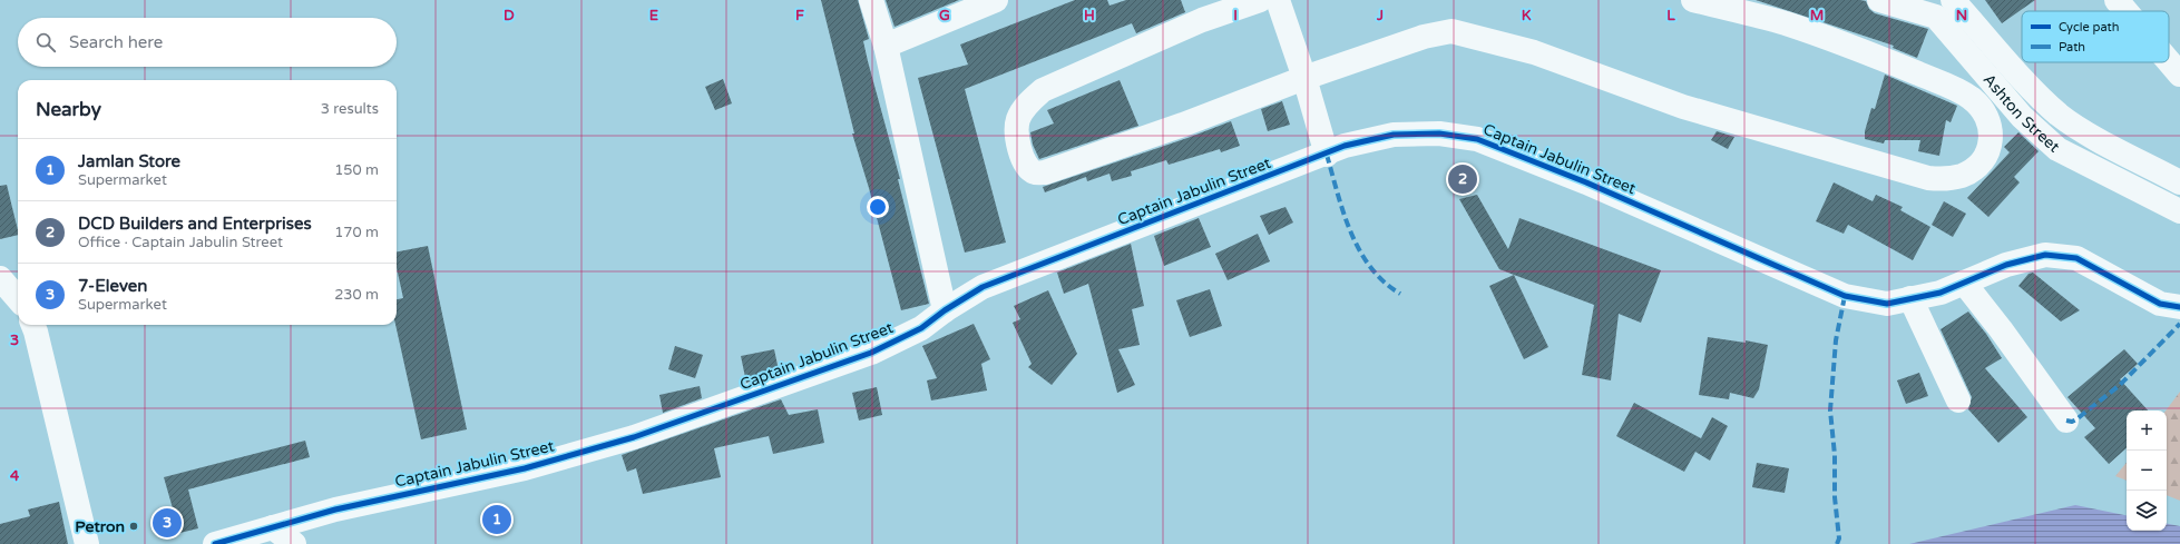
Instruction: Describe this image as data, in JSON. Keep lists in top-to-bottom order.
{
  "streets": {
    "street": ["Ashton Street", "Captain Jabulin Street"]
  },
  "places": ["Petron"],
  "legend": ["Cycle path", "Path"],
  "page": {
    "search": "Search here",
    "heading": ["Nearby", "3 results"],
    "list": [
      {
        "mark": "1",
        "name": "Jamlan Store",
        "note": "Supermarket",
        "value": "150 m"
      },
      {
        "mark": "2",
        "name": "DCD Builders and Enterprises",
        "note": "Office · Captain Jabulin Street",
        "value": "170 m"
      },
      {
        "mark": "3",
        "name": "7-Eleven",
        "note": "Supermarket",
        "value": "230 m"
      }
    ],
    "pins": ["2", "1", "3"],
    "map_buttons": ["+", "−"]
  },
  "grid": {
    "columns": [
      "D",
      "E",
      "F",
      "G",
      "H",
      "I",
      "J",
      "K",
      "L",
      "M",
      "N"
    ],
    "rows": ["3", "4"]
  }
}
